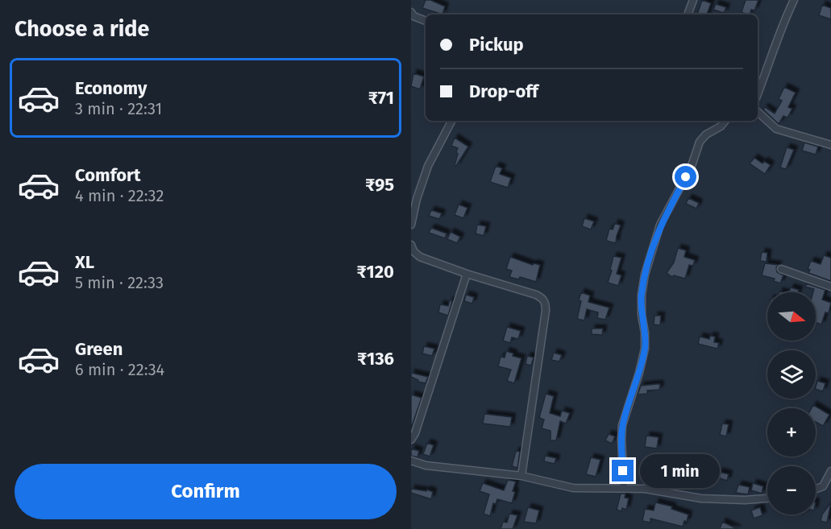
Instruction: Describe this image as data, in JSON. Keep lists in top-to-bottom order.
{
  "north": "right",
  "page": {
    "heading": "Choose a ride",
    "banner": ["Pickup", "Drop-off"],
    "list": [
      {
        "name": "Economy",
        "note": "3 min · 22:31",
        "value": "₹71"
      },
      {
        "name": "Comfort",
        "note": "4 min · 22:32",
        "value": "₹95"
      },
      {
        "name": "XL",
        "note": "5 min · 22:33",
        "value": "₹120"
      },
      {
        "name": "Green",
        "note": "6 min · 22:34",
        "value": "₹136"
      }
    ],
    "map_buttons": ["+", "−"],
    "buttons": "Confirm",
    "bubble": "1 min"
  }
}
